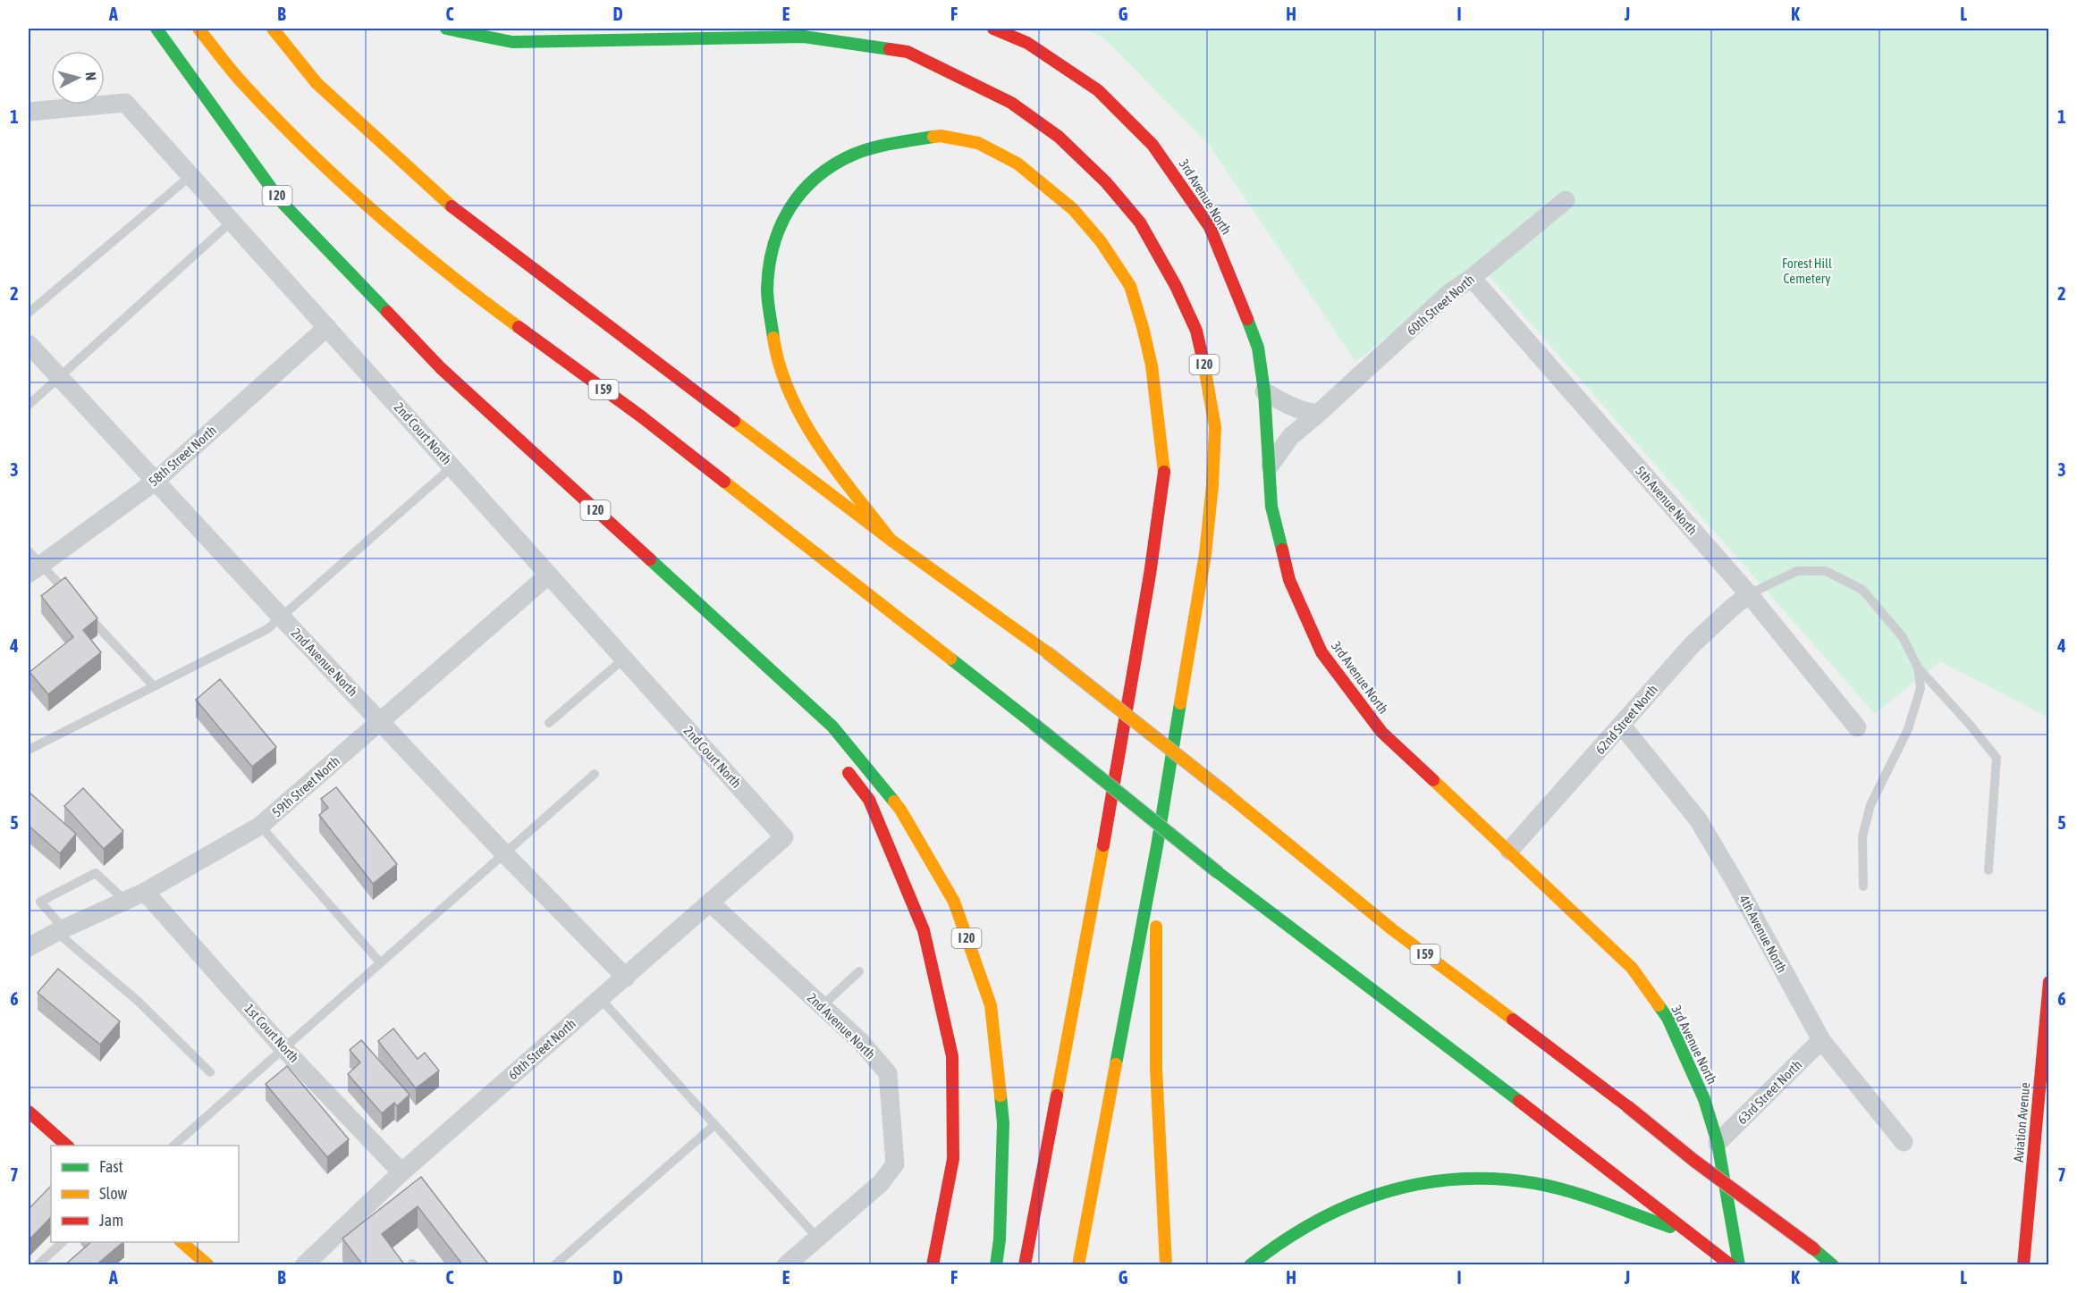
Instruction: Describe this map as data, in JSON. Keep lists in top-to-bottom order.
{
  "streets": {
    "main road": [
      "I 20",
      "3rd Avenue North",
      "I 59",
      "Aviation Avenue"
    ],
    "street": [
      "60th Street North",
      "2nd Court North",
      "58th Street North",
      "5th Avenue North",
      "2nd Avenue North",
      "62nd Street North",
      "59th Street North",
      "4th Avenue North",
      "1st Court North",
      "63rd Street North"
    ]
  },
  "crossings": [
    ["3rd Avenue North", "60th Street North"],
    ["3rd Avenue North", "62nd Street North"],
    ["3rd Avenue North", "63rd Street North"],
    ["60th Street North", "2nd Court North"],
    ["60th Street North", "5th Avenue North"],
    ["60th Street North", "2nd Avenue North"],
    ["60th Street North", "1st Court North"],
    ["2nd Court North", "58th Street North"],
    ["2nd Court North", "59th Street North"],
    ["58th Street North", "2nd Avenue North"],
    ["5th Avenue North", "62nd Street North"],
    ["2nd Avenue North", "59th Street North"],
    ["62nd Street North", "4th Avenue North"],
    ["59th Street North", "1st Court North"],
    ["4th Avenue North", "63rd Street North"]
  ],
  "parks": ["Forest Hill Cemetery"],
  "legend": ["Fast", "Slow", "Jam"],
  "north": "right",
  "grid": {
    "columns": [
      "A",
      "B",
      "C",
      "D",
      "E",
      "F",
      "G",
      "H",
      "I",
      "J",
      "K",
      "L"
    ],
    "rows": [
      "1",
      "2",
      "3",
      "4",
      "5",
      "6",
      "7"
    ]
  }
}
